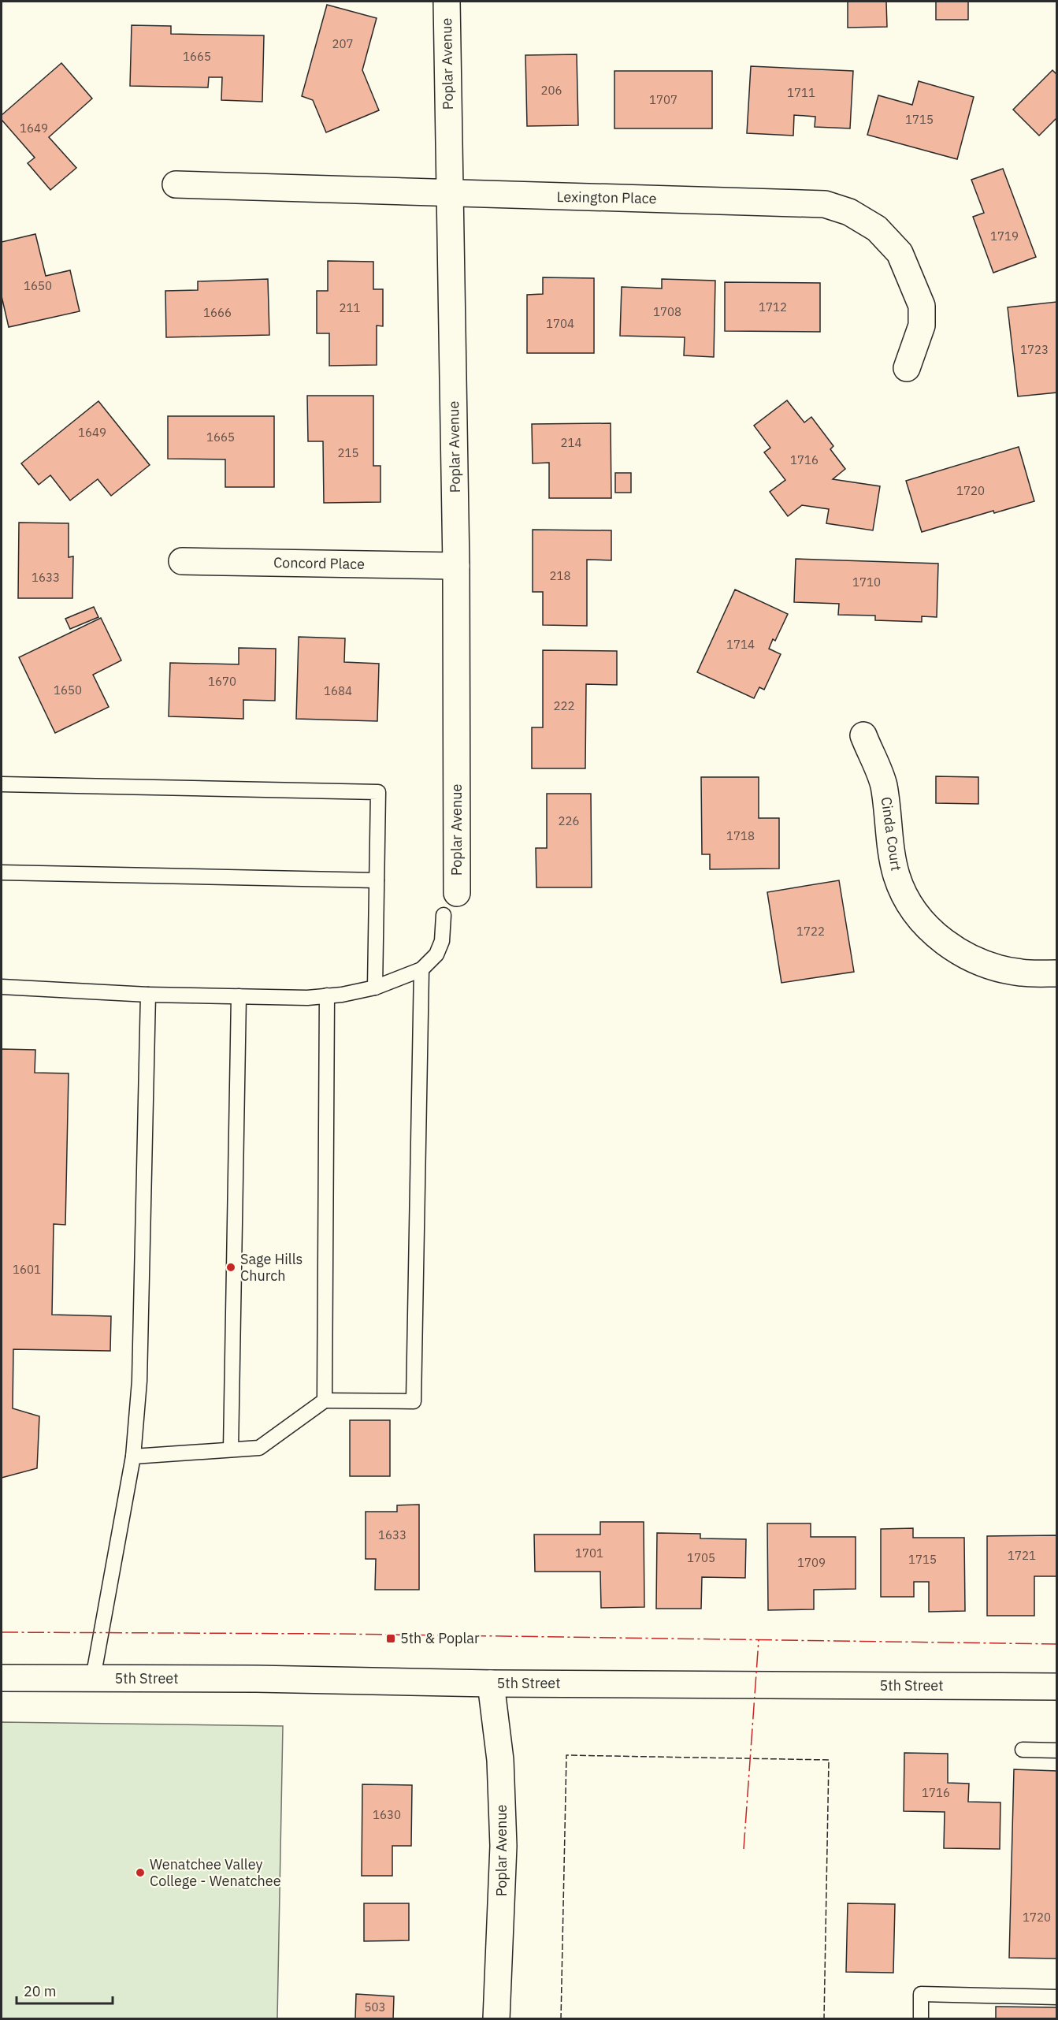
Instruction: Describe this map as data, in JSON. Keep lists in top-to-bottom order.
{
  "streets": {
    "street": [
      "Poplar Avenue",
      "Lexington Place",
      "Concord Place",
      "Cinda Court",
      "5th Street"
    ]
  },
  "crossings": [
    ["Poplar Avenue", "Lexington Place"],
    ["Poplar Avenue", "Concord Place"],
    ["Poplar Avenue", "5th Street"]
  ],
  "places": {
    "other": ["Sage Hills Church", "Wenatchee Valley College - Wenatchee"],
    "transit": ["5th & Poplar"]
  },
  "house_numbers": [
    "207",
    "1665",
    "206",
    "1711",
    "1707",
    "1715",
    "1649",
    "1719",
    "1650",
    "1712",
    "211",
    "1708",
    "1666",
    "1704",
    "1723",
    "1649",
    "1665",
    "214",
    "215",
    "1716",
    "1720",
    "218",
    "1633",
    "1710",
    "1714",
    "1670",
    "1650",
    "1684",
    "222",
    "226",
    "1718",
    "1722",
    "1601",
    "1633",
    "1701",
    "1721",
    "1705",
    "1715",
    "1709",
    "1716",
    "1630",
    "1720",
    "503"
  ],
  "scale_bar": "20 m"
}
